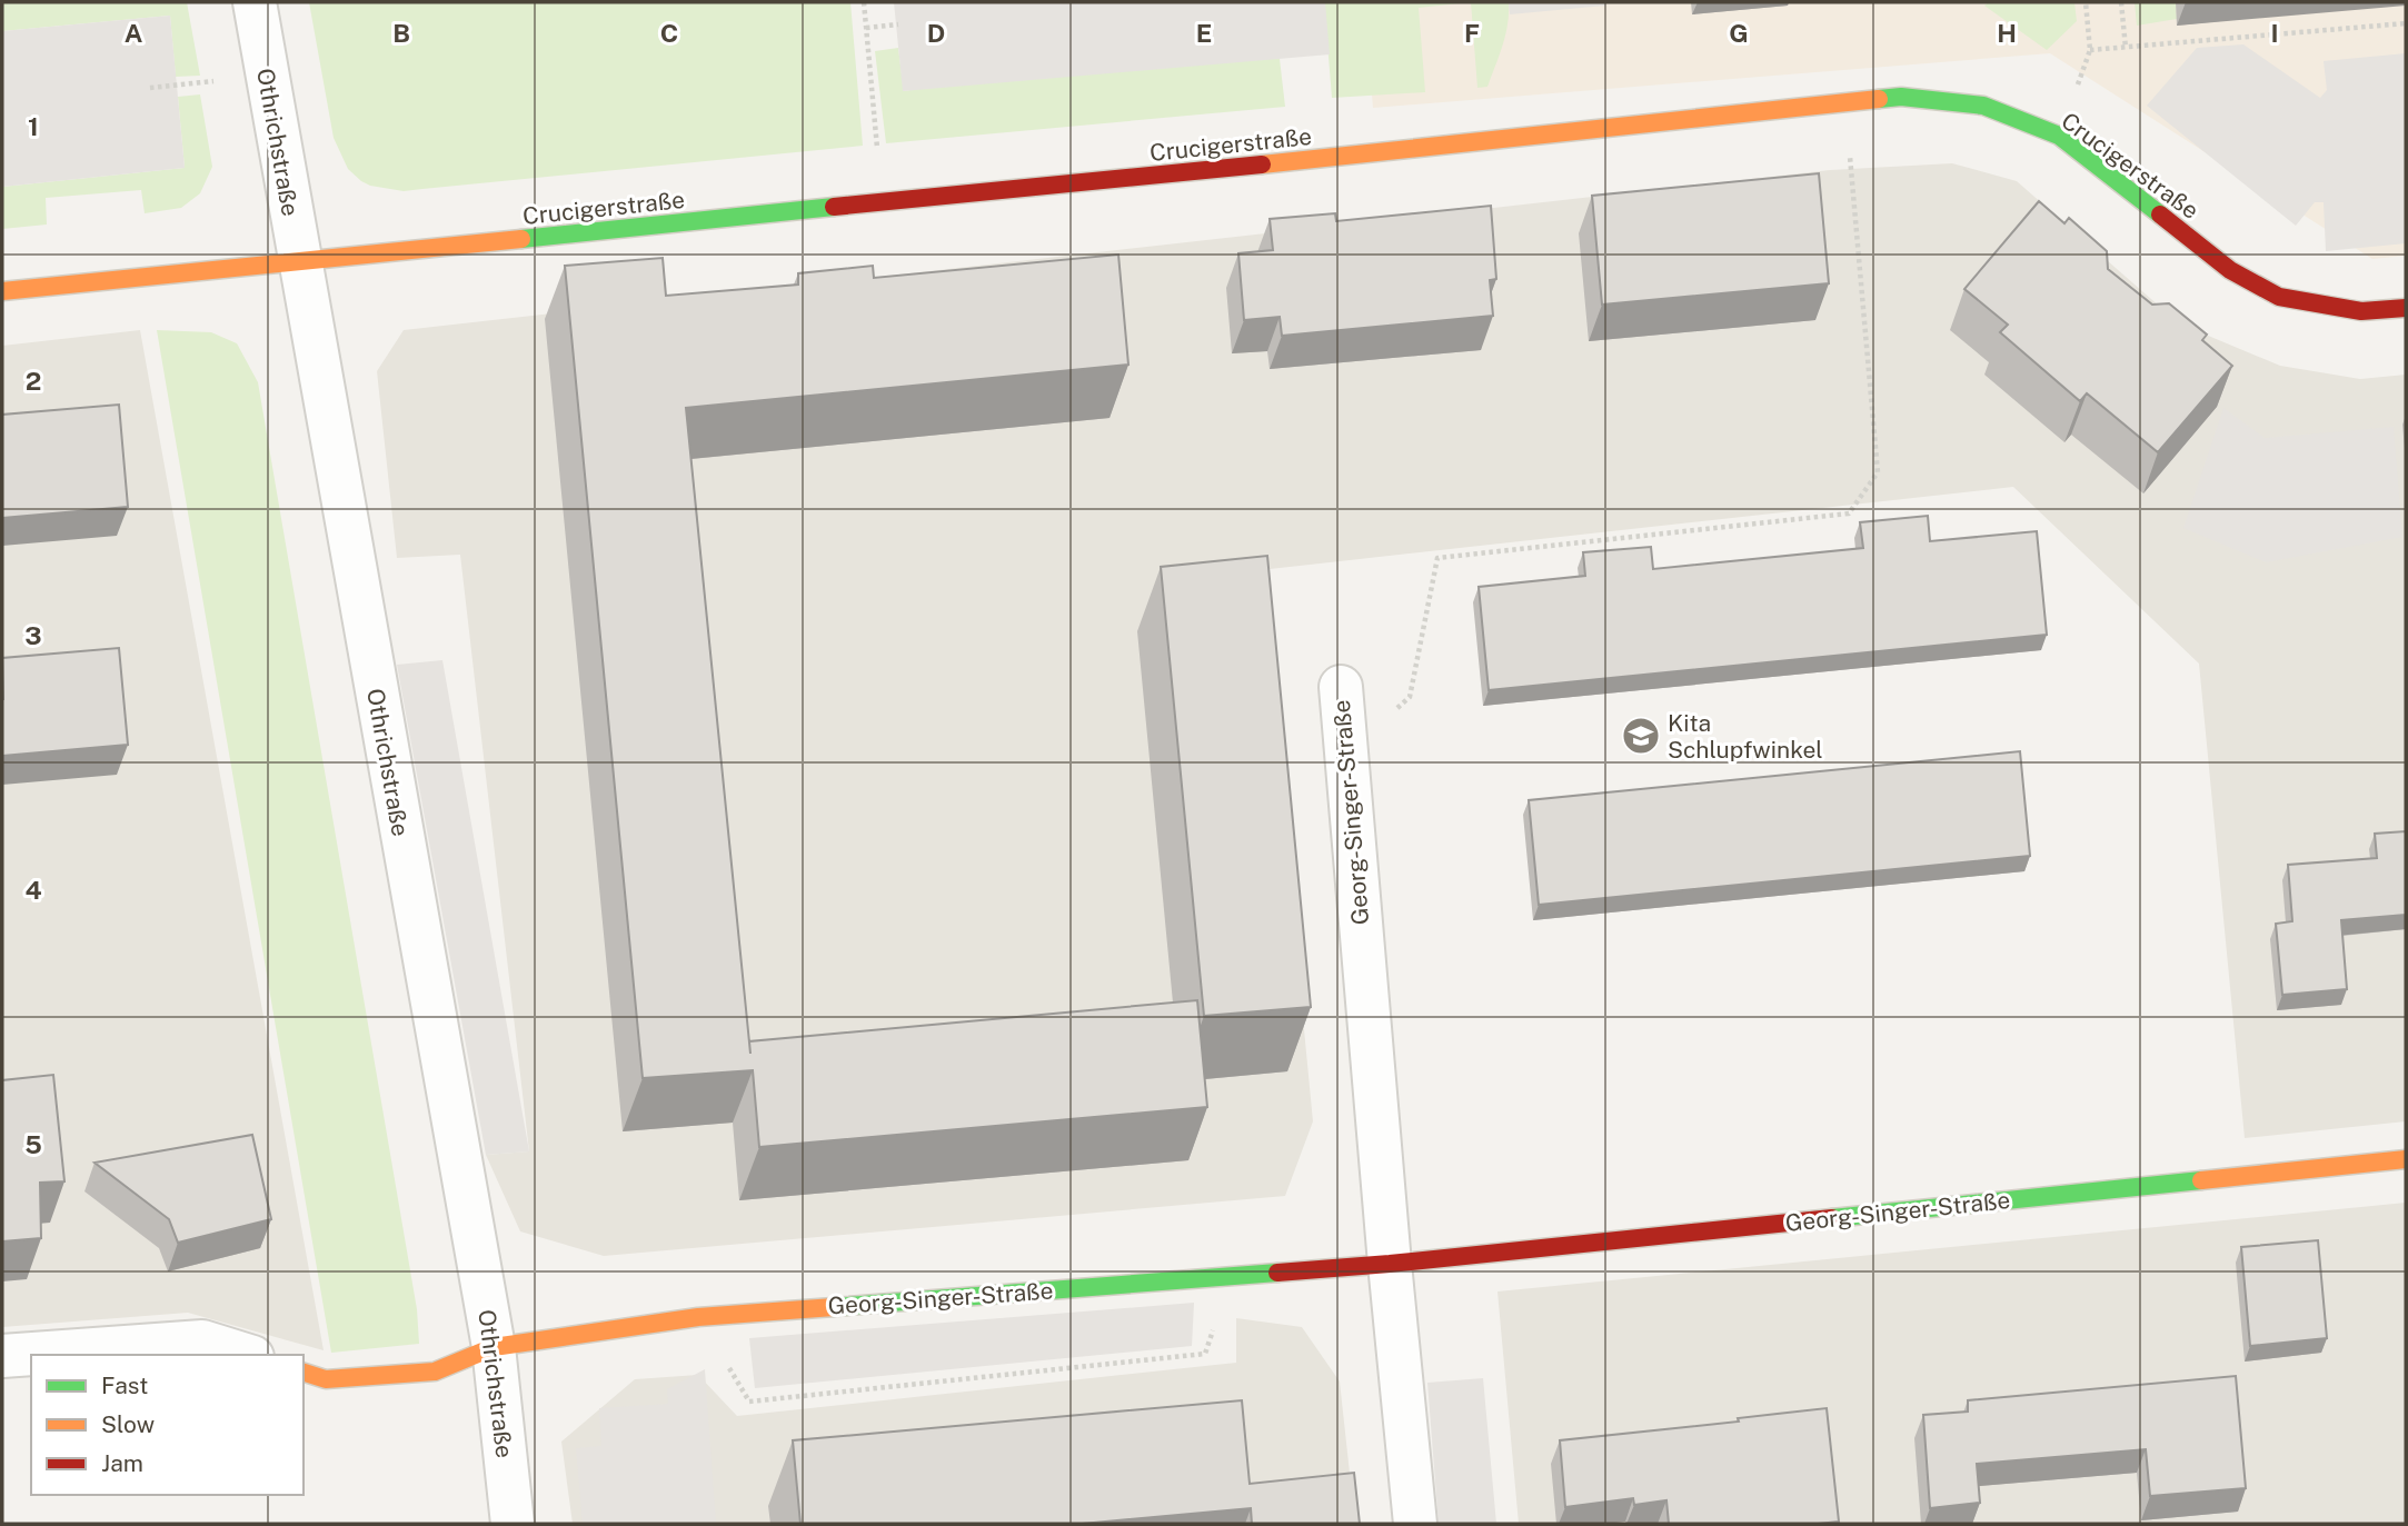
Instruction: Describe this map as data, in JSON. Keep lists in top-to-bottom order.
{
  "streets": {
    "street": ["Othrichstraße", "Crucigerstraße", "Georg-Singer-Straße"]
  },
  "crossings": [
    ["Othrichstraße", "Crucigerstraße"],
    ["Othrichstraße", "Georg-Singer-Straße"]
  ],
  "places": {
    "school or university": ["Kita Schlupfwinkel"]
  },
  "legend": ["Fast", "Slow", "Jam"],
  "grid": {
    "columns": [
      "A",
      "B",
      "C",
      "D",
      "E",
      "F",
      "G",
      "H",
      "I"
    ],
    "rows": [
      "1",
      "2",
      "3",
      "4",
      "5"
    ]
  }
}
